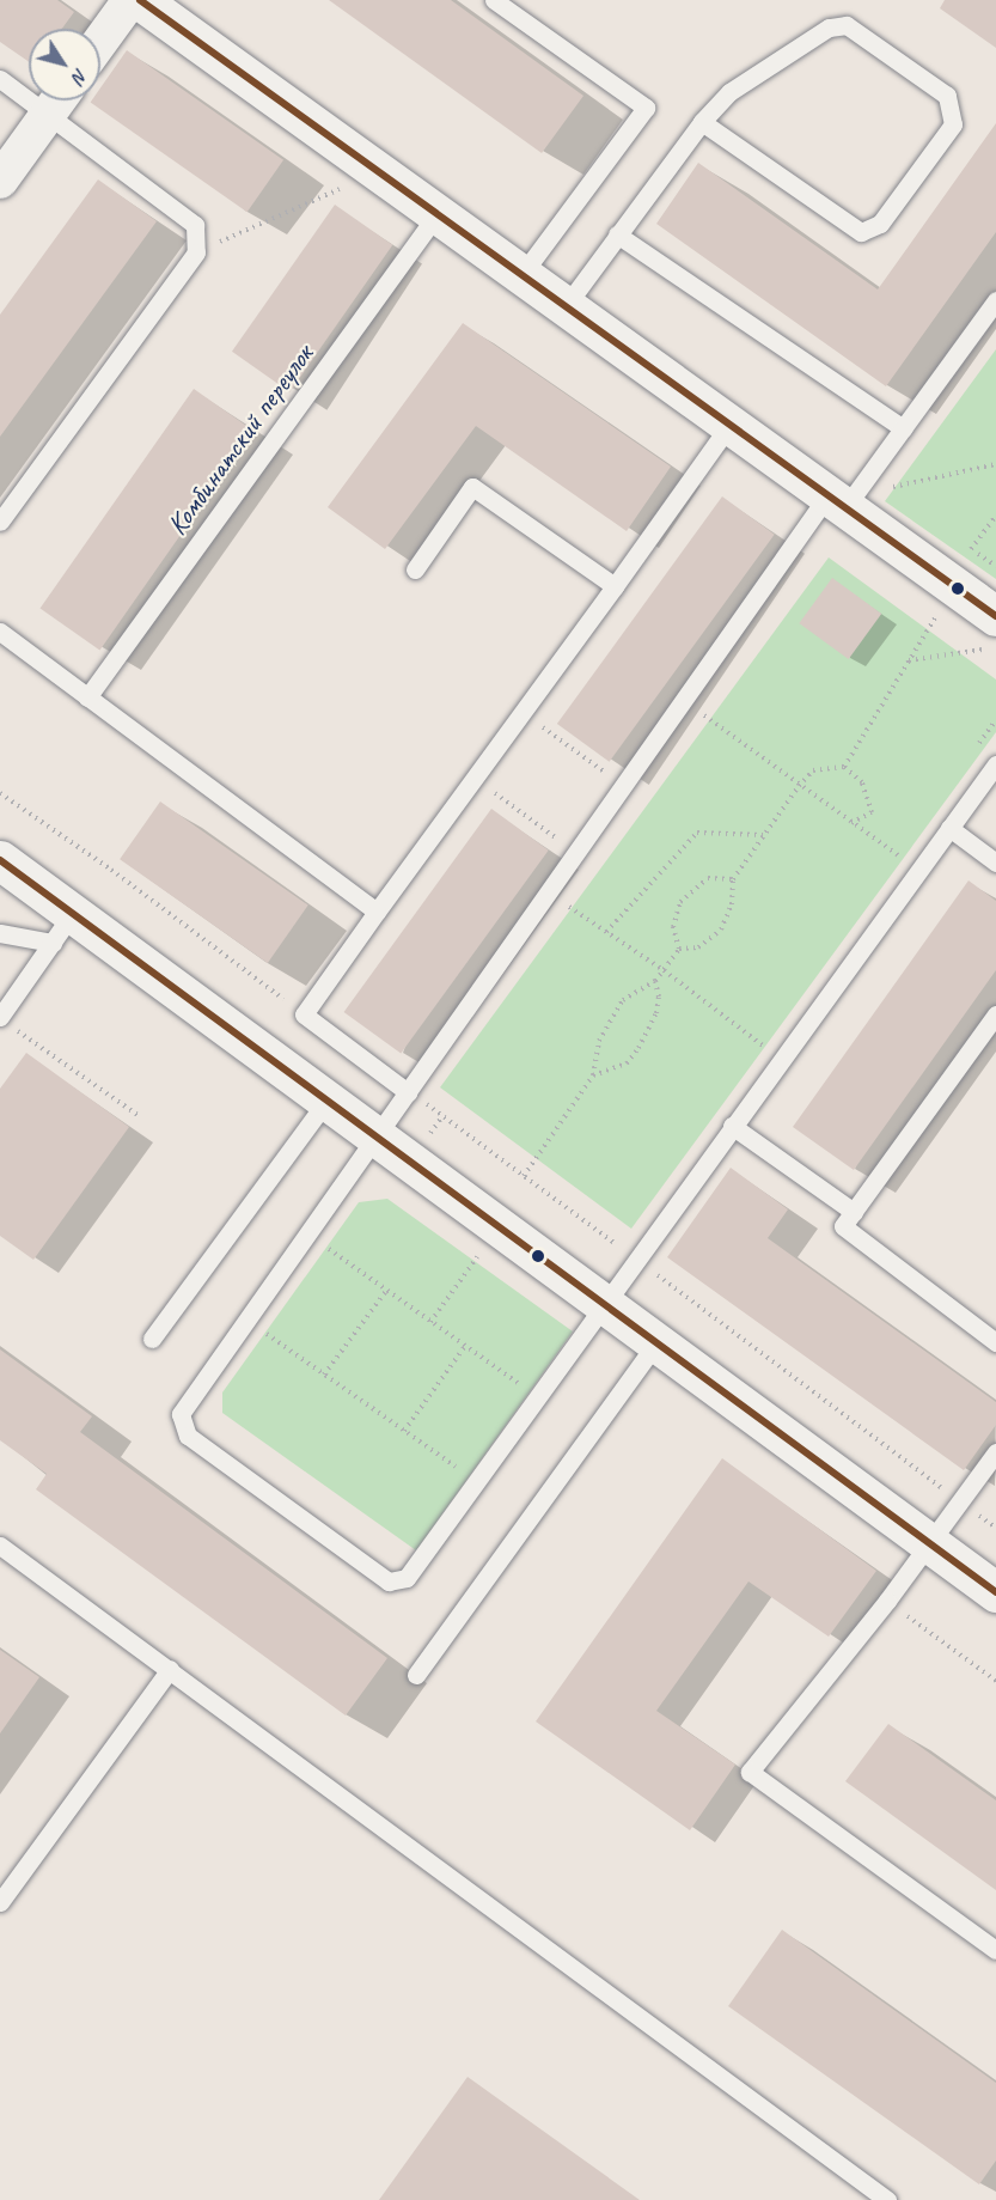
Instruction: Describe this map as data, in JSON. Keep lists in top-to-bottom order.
{
  "streets": {
    "lane": ["Комбинатский переулок"]
  },
  "north": "bottom right"
}
